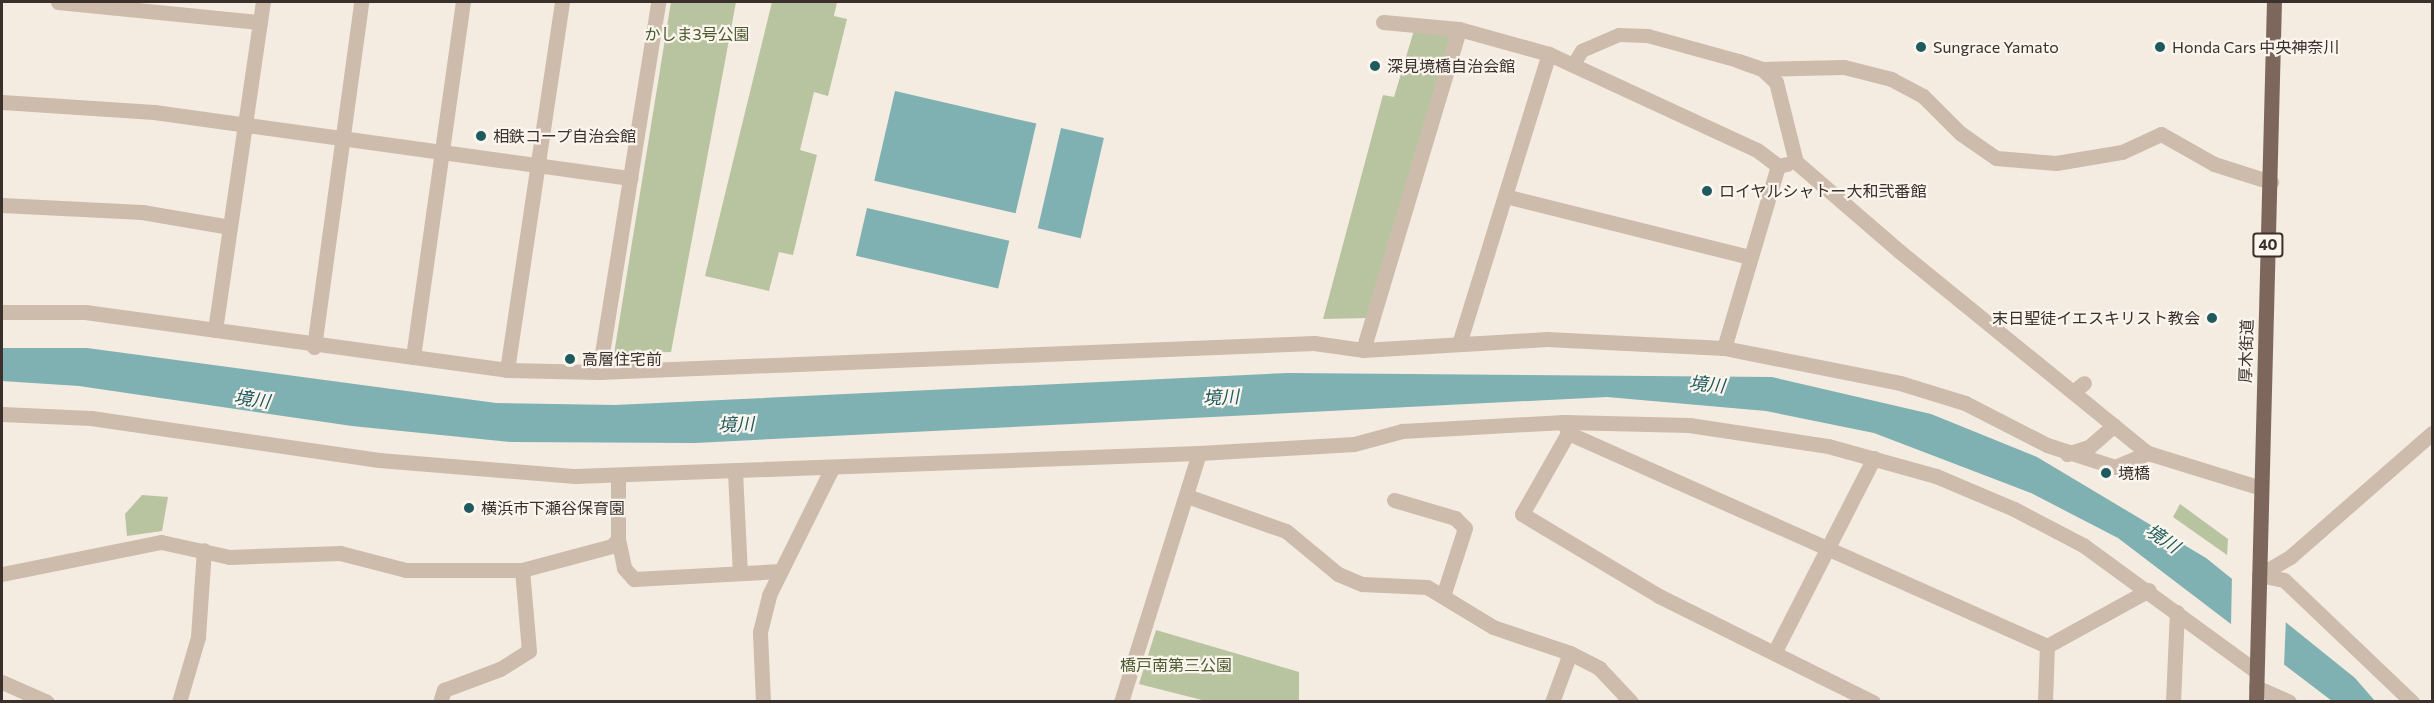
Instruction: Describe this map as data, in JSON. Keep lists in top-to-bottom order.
{
  "streets": {
    "main road": ["40", "厚木街道"]
  },
  "water": ["境川"],
  "parks": ["かしま3号公園", "橋戸南第三公園"],
  "places": [
    "Sungrace Yamato",
    "Honda Cars 中央神奈川",
    "深見境橋自治会館",
    "相鉄コープ自治会館",
    "ロイヤルシャトー大和弐番館",
    "末日聖徒イエスキリスト教会",
    "高層住宅前",
    "境橋",
    "横浜市下瀬谷保育園"
  ]
}
